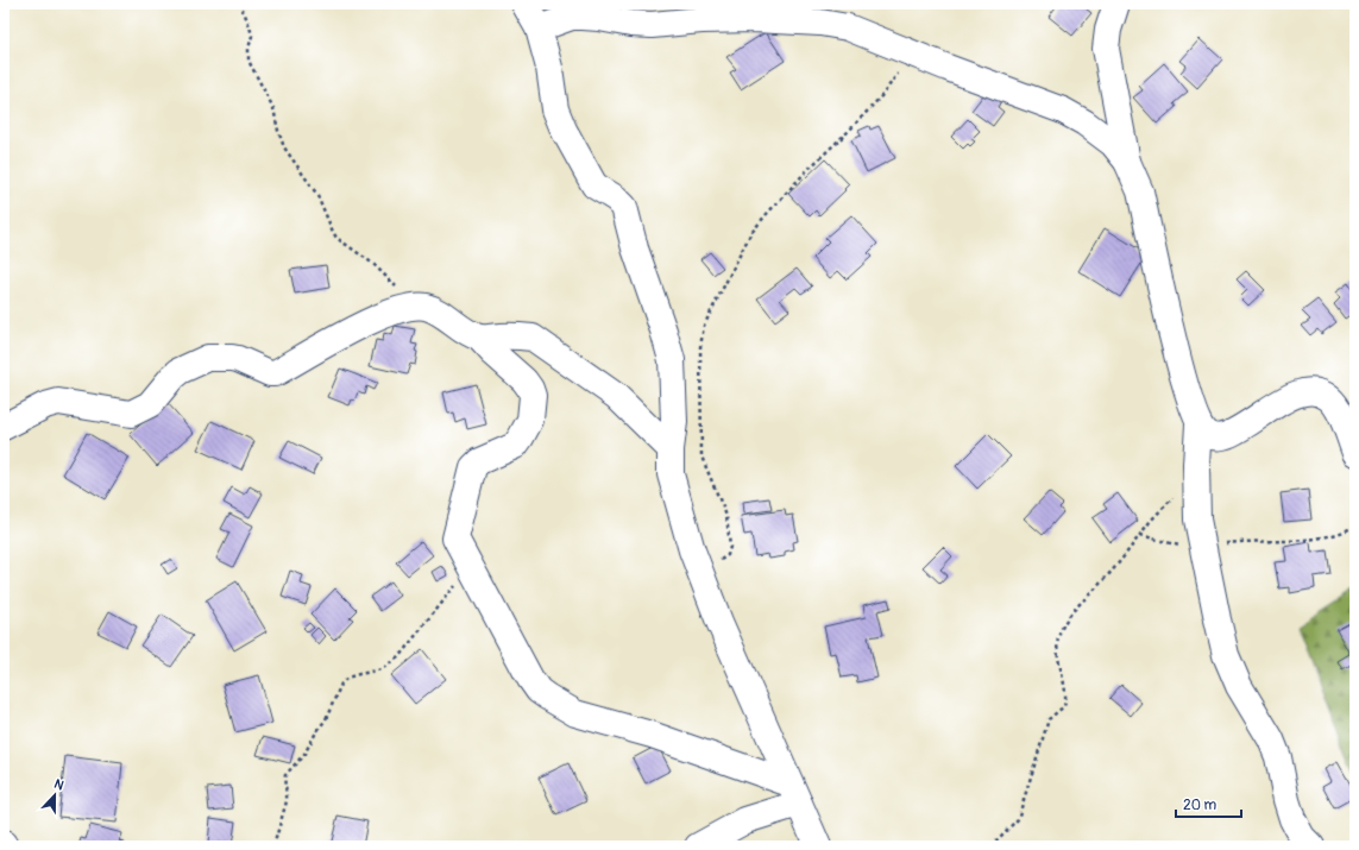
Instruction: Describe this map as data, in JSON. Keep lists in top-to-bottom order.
{
  "scale_bar": "20 m",
  "north": "top"
}
